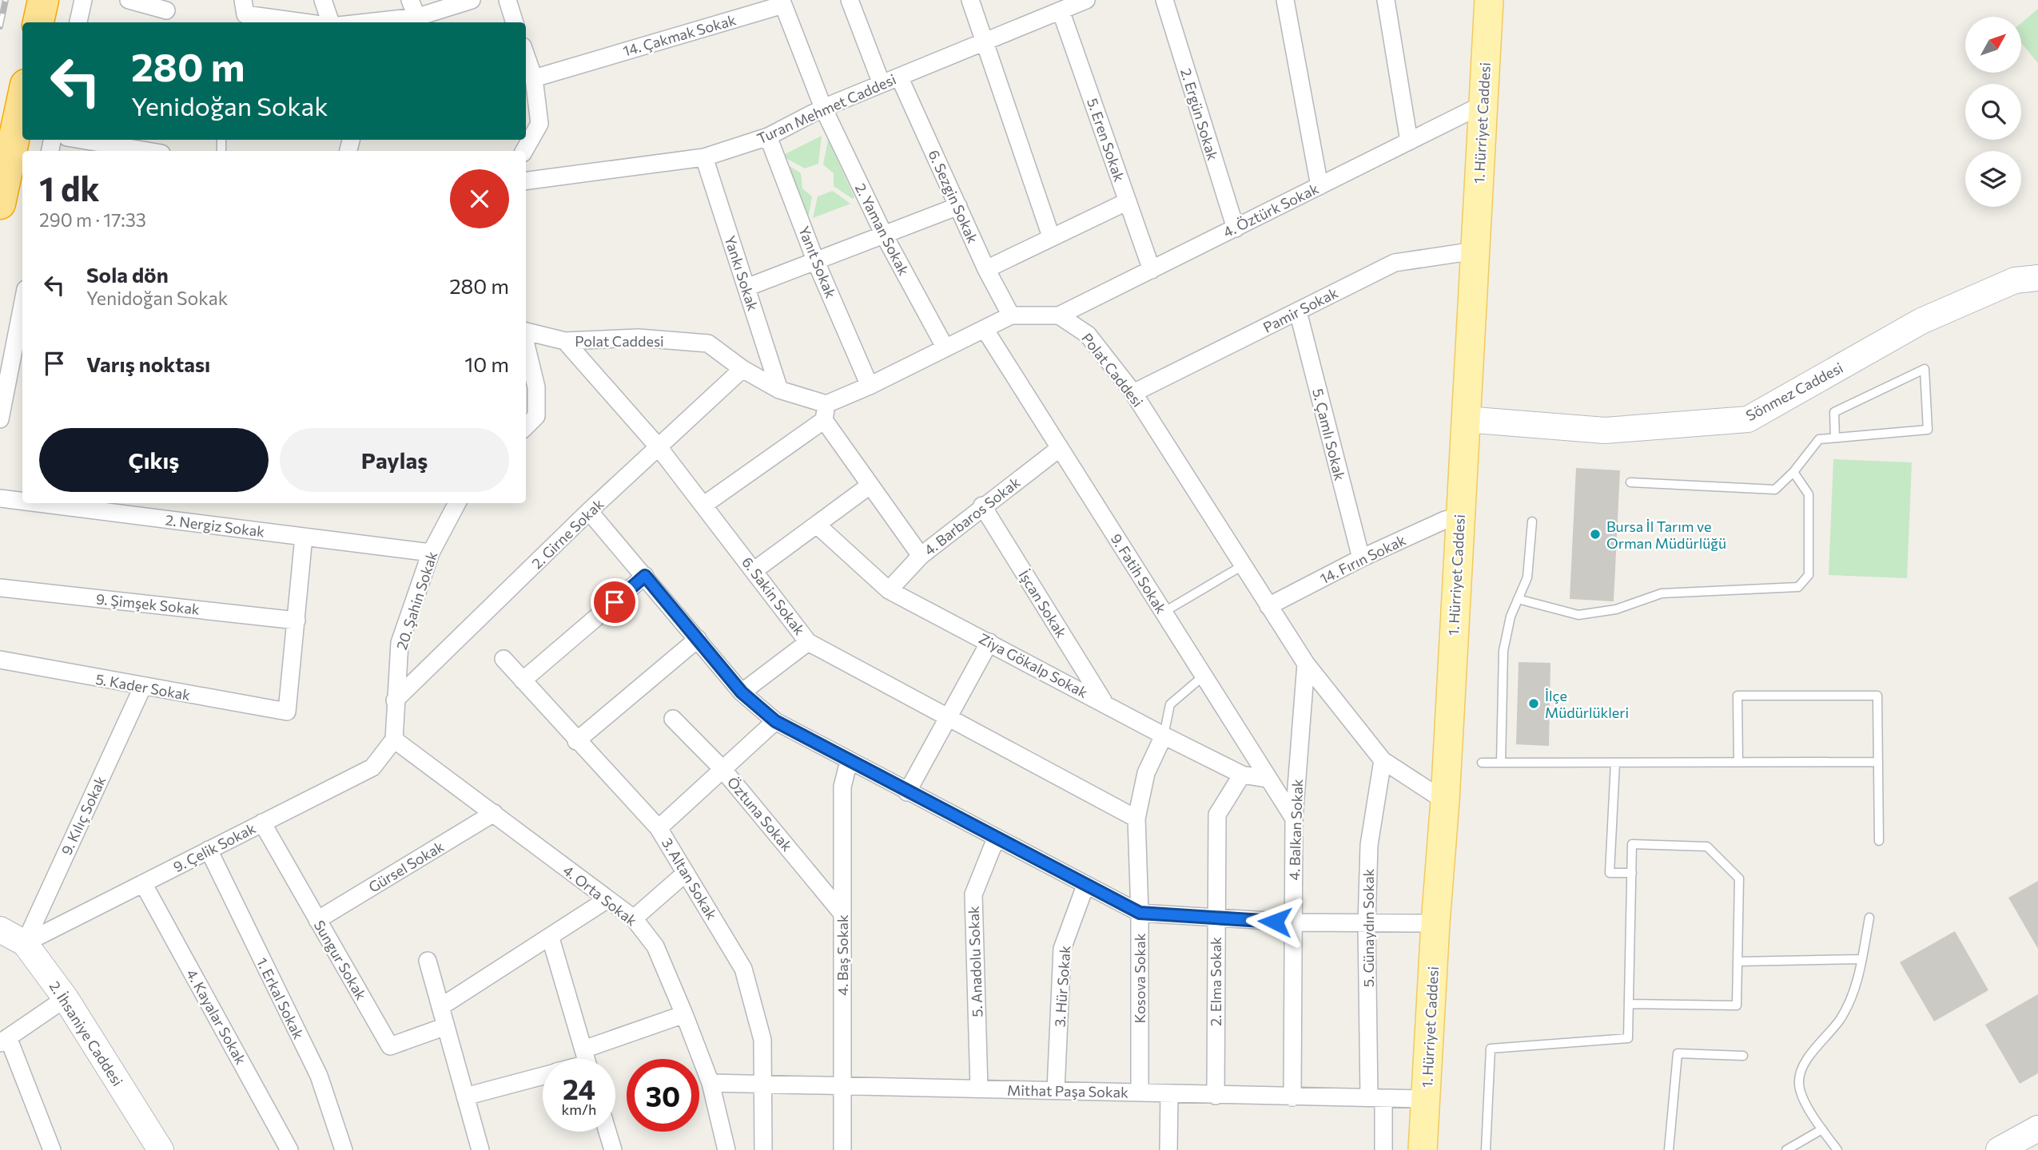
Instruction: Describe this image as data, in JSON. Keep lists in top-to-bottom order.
{
  "streets": {
    "main road": ["1. Hürriyet Caddesi", "Sönmez Caddesi", "2. İhsaniye Caddesi"],
    "street": [
      "14. Çakmak Sokak",
      "Turan Mehmet Caddesi",
      "2. Ergün Sokak",
      "5. Eren Sokak",
      "6. Sezgin Sokak",
      "4. Öztürk Sokak",
      "2. Yaman Sokak",
      "Yanıt Sokak",
      "Yankı Sokak",
      "Pamir Sokak",
      "Polat Caddesi",
      "5. Çamlı Sokak",
      "4. Barbaros Sokak",
      "2. Nergiz Sokak",
      "2. Girne Sokak",
      "14. Fırın Sokak",
      "9. Fatih Sokak",
      "6. Sakin Sokak",
      "20. Şahin Sokak",
      "9. Şimşek Sokak",
      "İşcan Sokak",
      "Ziya Gökalp Sokak",
      "5. Kader Sokak",
      "Öztuna Sokak",
      "9. Kılıç Sokak",
      "4. Balkan Sokak",
      "9. Çelik Sokak",
      "Gürsel Sokak",
      "3. Altan Sokak",
      "4. Orta Sokak",
      "5. Günaydın Sokak",
      "4. Baş Sokak",
      "Sungur Sokak",
      "5. Anadolu Sokak",
      "Kosova Sokak",
      "2. Elma Sokak",
      "3. Hür Sokak",
      "1. Erkal Sokak",
      "4. Kayalar Sokak",
      "Mithat Paşa Sokak"
    ]
  },
  "crossings": [
    ["14. Çakmak Sokak", "Turan Mehmet Caddesi"],
    ["14. Çakmak Sokak", "2. Yaman Sokak"],
    ["Turan Mehmet Caddesi", "5. Eren Sokak"],
    ["Turan Mehmet Caddesi", "6. Sezgin Sokak"],
    ["Turan Mehmet Caddesi", "2. Yaman Sokak"],
    ["Turan Mehmet Caddesi", "Yanıt Sokak"],
    ["Turan Mehmet Caddesi", "Yankı Sokak"],
    ["2. Ergün Sokak", "4. Öztürk Sokak"],
    ["1. Hürriyet Caddesi", "4. Öztürk Sokak"],
    ["1. Hürriyet Caddesi", "Pamir Sokak"],
    ["1. Hürriyet Caddesi", "Polat Caddesi"],
    ["1. Hürriyet Caddesi", "Sönmez Caddesi"],
    ["1. Hürriyet Caddesi", "14. Fırın Sokak"],
    ["1. Hürriyet Caddesi", "Mithat Paşa Sokak"],
    ["5. Eren Sokak", "4. Öztürk Sokak"],
    ["4. Öztürk Sokak", "Polat Caddesi"],
    ["Yankı Sokak", "Polat Caddesi"],
    ["Pamir Sokak", "Polat Caddesi"],
    ["Pamir Sokak", "5. Çamlı Sokak"],
    ["Polat Caddesi", "2. Girne Sokak"],
    ["Polat Caddesi", "14. Fırın Sokak"],
    ["Polat Caddesi", "6. Sakin Sokak"],
    ["Polat Caddesi", "4. Balkan Sokak"],
    ["Polat Caddesi", "5. Günaydın Sokak"],
    ["5. Çamlı Sokak", "14. Fırın Sokak"],
    ["4. Barbaros Sokak", "9. Fatih Sokak"],
    ["4. Barbaros Sokak", "İşcan Sokak"],
    ["4. Barbaros Sokak", "Ziya Gökalp Sokak"],
    ["2. Nergiz Sokak", "20. Şahin Sokak"],
    ["2. Girne Sokak", "6. Sakin Sokak"],
    ["2. Girne Sokak", "20. Şahin Sokak"],
    ["9. Fatih Sokak", "Ziya Gökalp Sokak"],
    ["9. Fatih Sokak", "4. Balkan Sokak"],
    ["6. Sakin Sokak", "Kosova Sokak"],
    ["20. Şahin Sokak", "9. Çelik Sokak"],
    ["20. Şahin Sokak", "4. Orta Sokak"],
    ["9. Şimşek Sokak", "5. Kader Sokak"],
    ["İşcan Sokak", "Ziya Gökalp Sokak"],
    ["Ziya Gökalp Sokak", "Kosova Sokak"],
    ["Ziya Gökalp Sokak", "2. Elma Sokak"],
    ["5. Kader Sokak", "9. Kılıç Sokak"],
    ["Öztuna Sokak", "4. Baş Sokak"],
    ["9. Kılıç Sokak", "9. Çelik Sokak"],
    ["9. Kılıç Sokak", "2. İhsaniye Caddesi"],
    ["4. Balkan Sokak", "Mithat Paşa Sokak"],
    ["9. Çelik Sokak", "4. Orta Sokak"],
    ["9. Çelik Sokak", "Sungur Sokak"],
    ["9. Çelik Sokak", "1. Erkal Sokak"],
    ["9. Çelik Sokak", "4. Kayalar Sokak"],
    ["9. Çelik Sokak", "2. İhsaniye Caddesi"],
    ["Gürsel Sokak", "4. Orta Sokak"],
    ["Gürsel Sokak", "Sungur Sokak"],
    ["3. Altan Sokak", "Mithat Paşa Sokak"],
    ["4. Orta Sokak", "Mithat Paşa Sokak"],
    ["5. Günaydın Sokak", "Mithat Paşa Sokak"],
    ["4. Baş Sokak", "Mithat Paşa Sokak"],
    ["5. Anadolu Sokak", "Mithat Paşa Sokak"],
    ["Kosova Sokak", "Mithat Paşa Sokak"],
    ["2. Elma Sokak", "Mithat Paşa Sokak"],
    ["3. Hür Sokak", "Mithat Paşa Sokak"]
  ],
  "places": ["Bursa İl Tarım ve Orman Müdürlüğü", "İlçe Müdürlükleri"],
  "north": "top right",
  "page": {
    "turn": ["280 m", "Yenidoğan Sokak"],
    "heading": ["1 dk", "290 m · 17:33"],
    "list": [
      {
        "name": "Sola dön",
        "note": "Yenidoğan Sokak",
        "value": "280 m"
      },
      {
        "name": "Varış noktası",
        "value": "10 m"
      }
    ],
    "buttons": ["Çıkış", "Paylaş"],
    "speed": "24 km/h",
    "limit": "30"
  }
}
